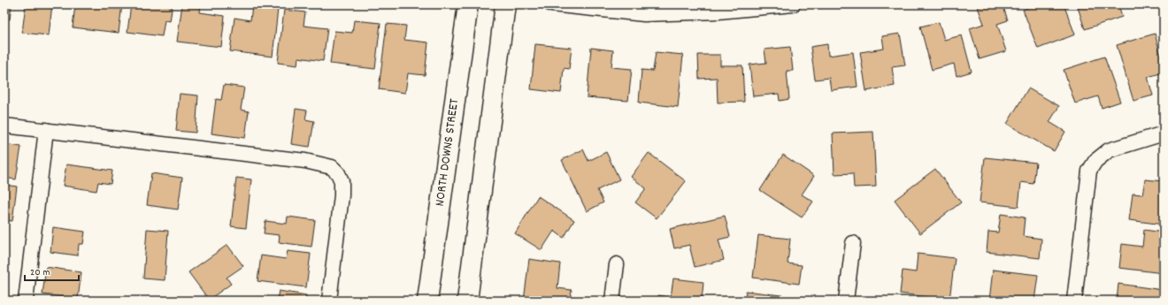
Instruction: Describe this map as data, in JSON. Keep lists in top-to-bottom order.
{
  "streets": {
    "street": ["NORTH DOWNS STREET"]
  },
  "scale_bar": "20 m"
}
